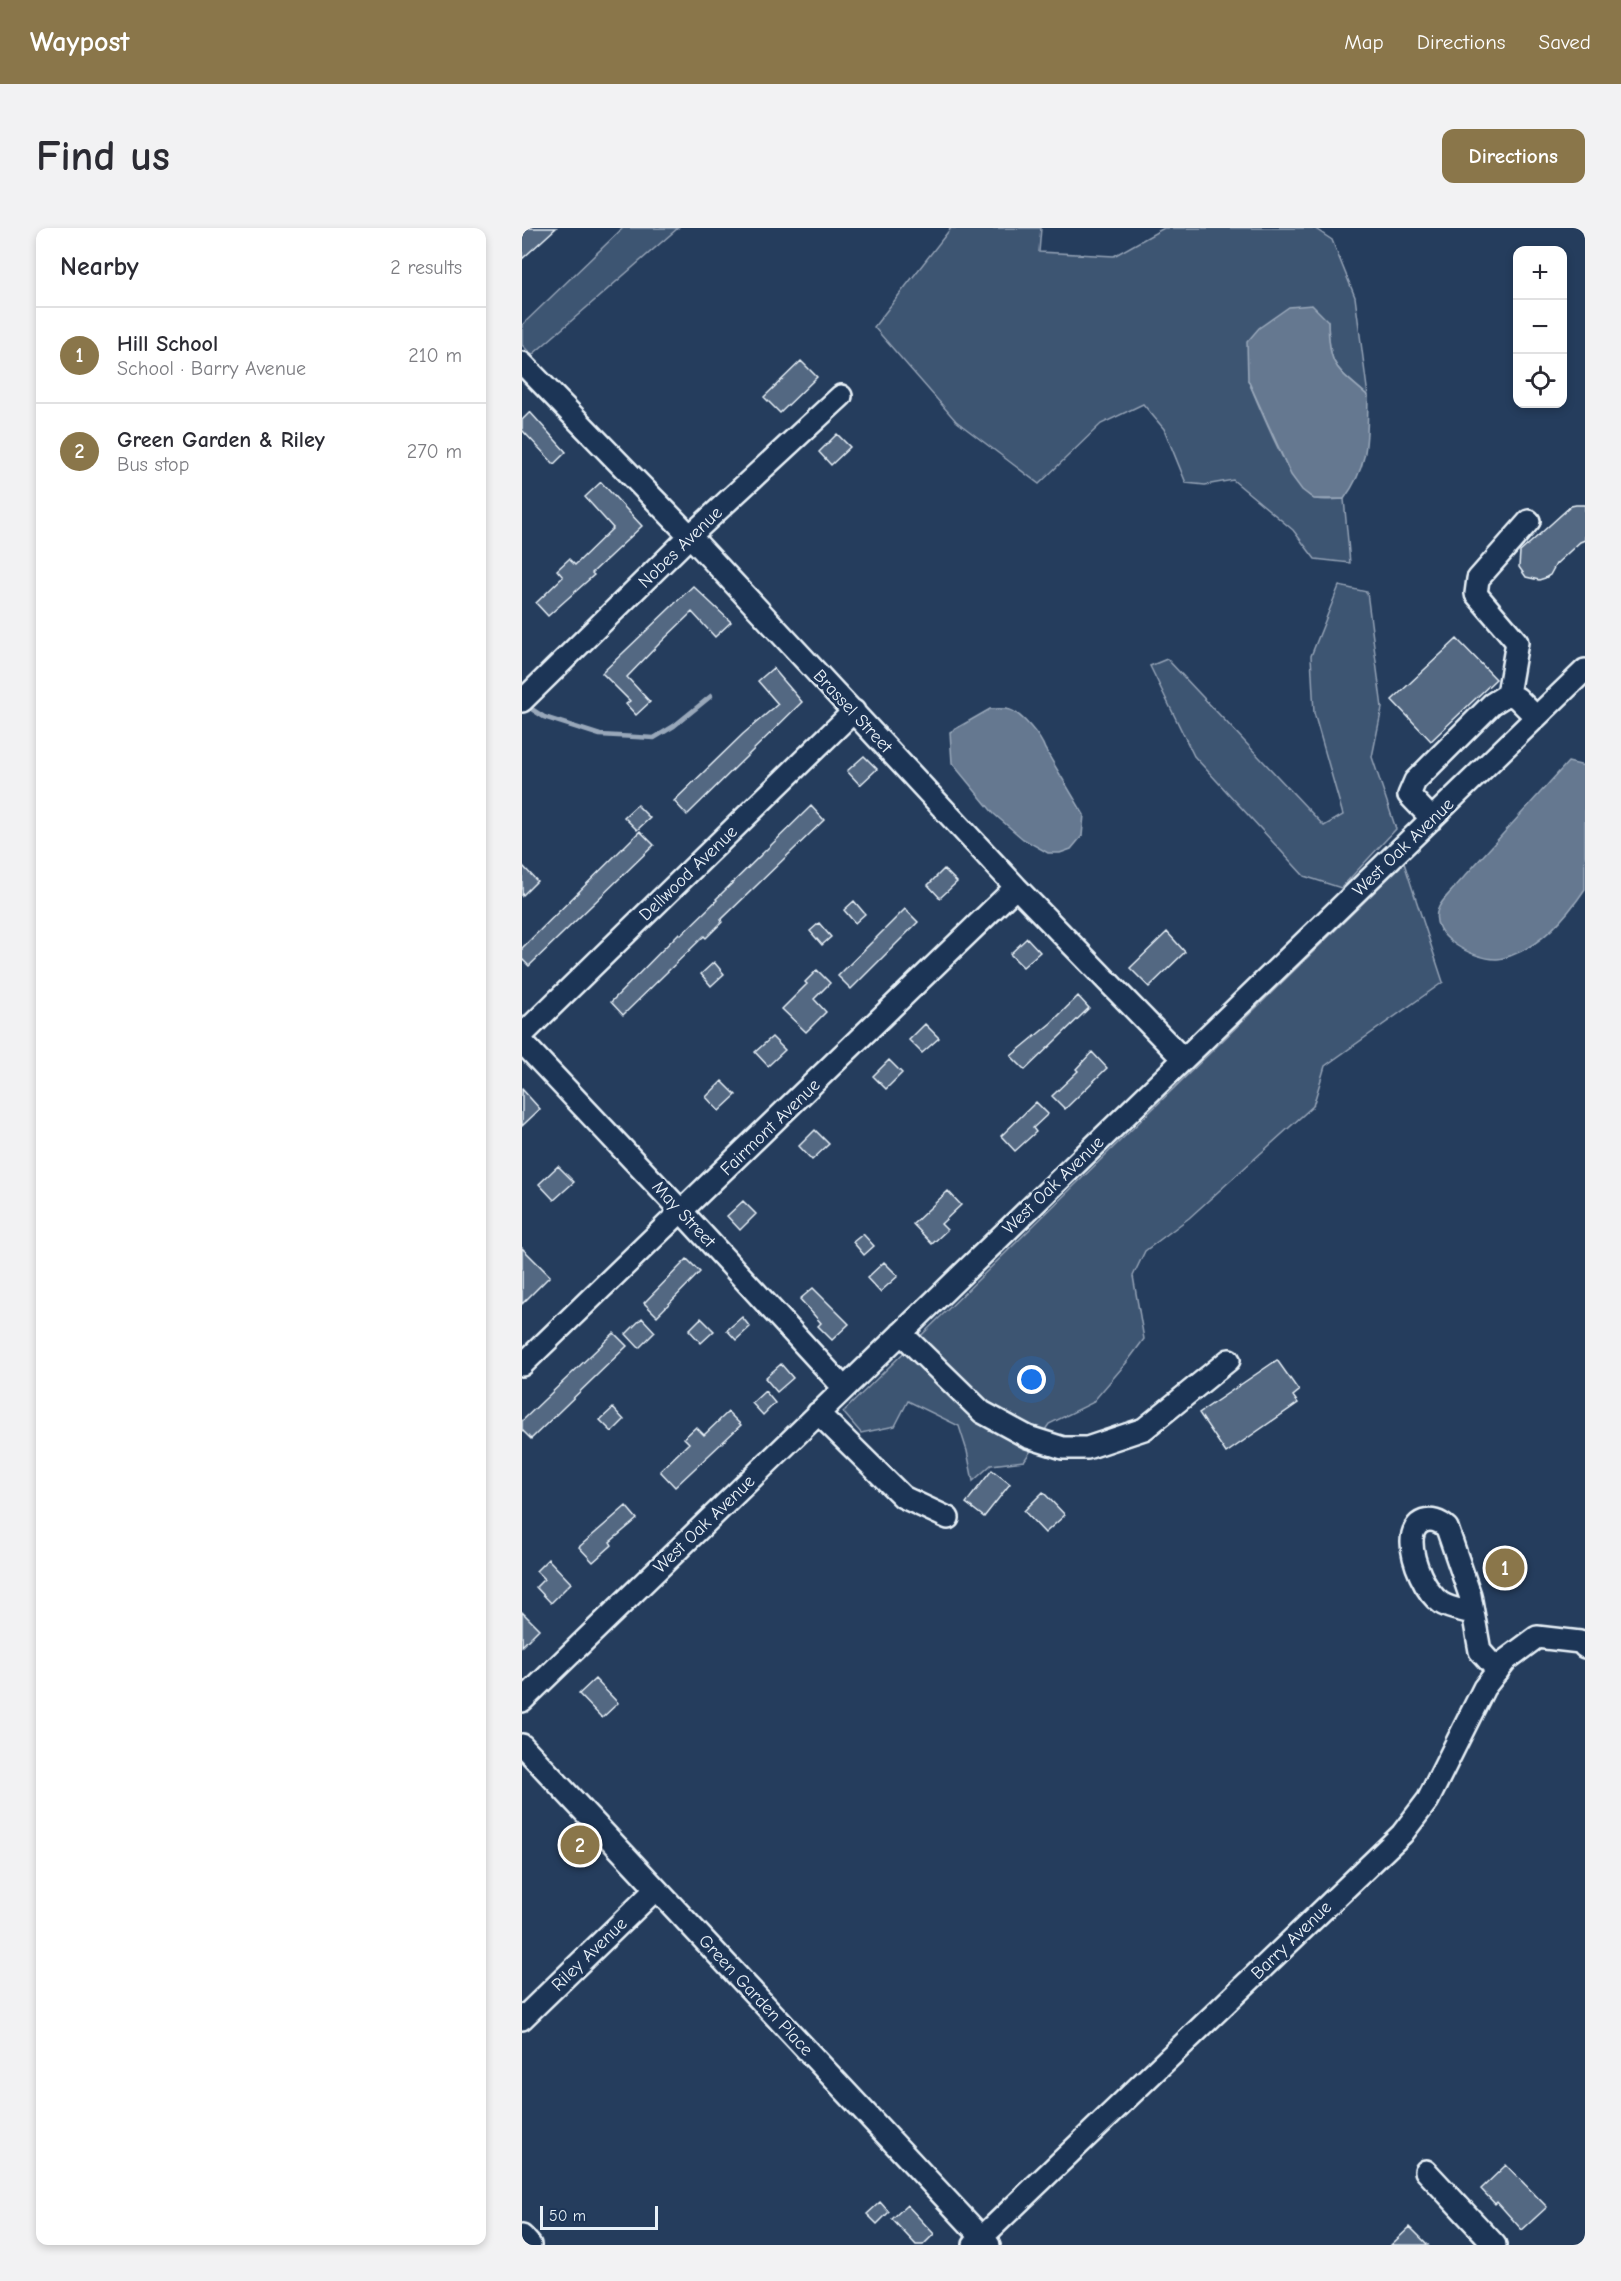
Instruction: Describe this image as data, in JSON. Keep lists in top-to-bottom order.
{
  "streets": {
    "street": [
      "Nobes Avenue",
      "Brassel Street",
      "West Oak Avenue",
      "Dellwood Avenue",
      "Fairmont Avenue",
      "May Street",
      "Barry Avenue",
      "Riley Avenue",
      "Green Garden Place"
    ]
  },
  "crossings": [
    ["Nobes Avenue", "Brassel Street"],
    ["Brassel Street", "West Oak Avenue"],
    ["Brassel Street", "Dellwood Avenue"],
    ["Brassel Street", "Fairmont Avenue"],
    ["West Oak Avenue", "May Street"],
    ["Fairmont Avenue", "May Street"],
    ["Barry Avenue", "Green Garden Place"],
    ["Riley Avenue", "Green Garden Place"]
  ],
  "scale_bar": "50 m",
  "page": {
    "header": "Waypost",
    "nav": ["Map", "Directions", "Saved"],
    "buttons": "Directions",
    "title": "Find us",
    "heading": ["Nearby", "2 results"],
    "map_buttons": ["+", "−"],
    "list": [
      {
        "mark": "1",
        "name": "Hill School",
        "note": "School · Barry Avenue",
        "value": "210 m"
      },
      {
        "mark": "2",
        "name": "Green Garden & Riley",
        "note": "Bus stop",
        "value": "270 m"
      }
    ],
    "pins": ["1", "2"],
    "scale": "50 m"
  }
}
